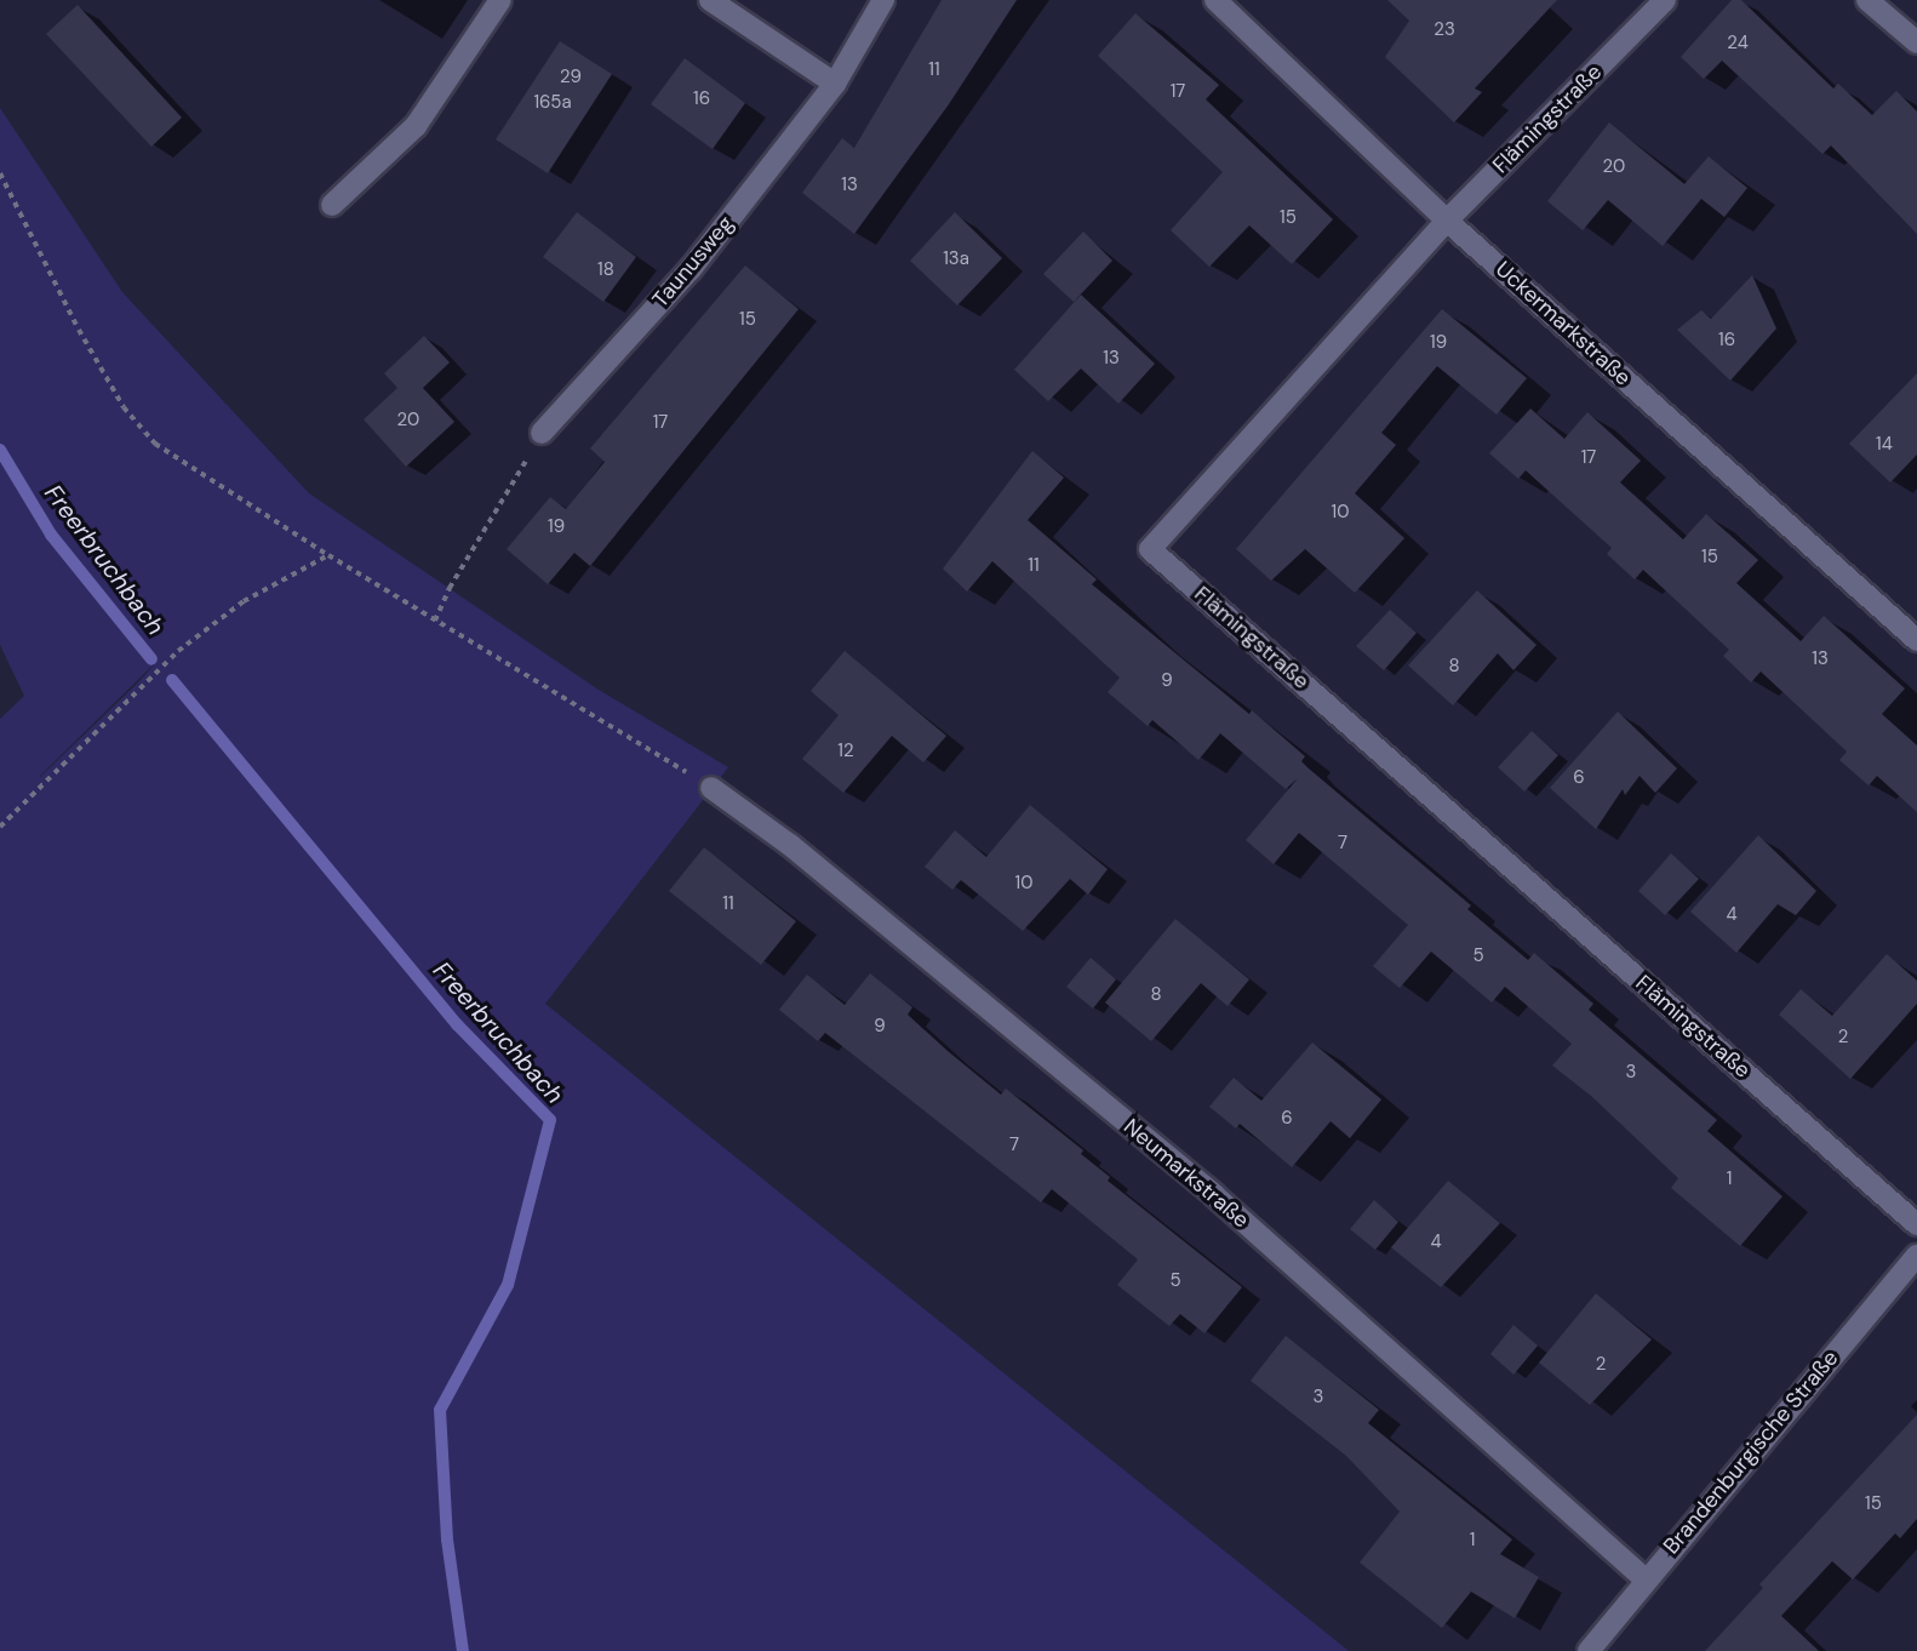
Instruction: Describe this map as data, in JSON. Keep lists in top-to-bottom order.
{
  "streets": {
    "street": [
      "Flämingstraße",
      "Taunusweg",
      "Uckermarkstraße",
      "Neumarkstraße",
      "Brandenburgische Straße"
    ]
  },
  "crossings": [
    ["Flämingstraße", "Uckermarkstraße"],
    ["Neumarkstraße", "Brandenburgische Straße"]
  ],
  "water": ["Freerbruchbach"],
  "house_numbers": [
    "23",
    "24",
    "11",
    "29",
    "17",
    "16",
    "165a",
    "20",
    "13",
    "15",
    "13a",
    "18",
    "15",
    "16",
    "19",
    "13",
    "20",
    "17",
    "14",
    "17",
    "10",
    "19",
    "15",
    "11",
    "13",
    "8",
    "9",
    "12",
    "6",
    "7",
    "10",
    "11",
    "4",
    "5",
    "8",
    "9",
    "2",
    "3",
    "6",
    "7",
    "1",
    "4",
    "5",
    "2",
    "3",
    "15",
    "1"
  ]
}
